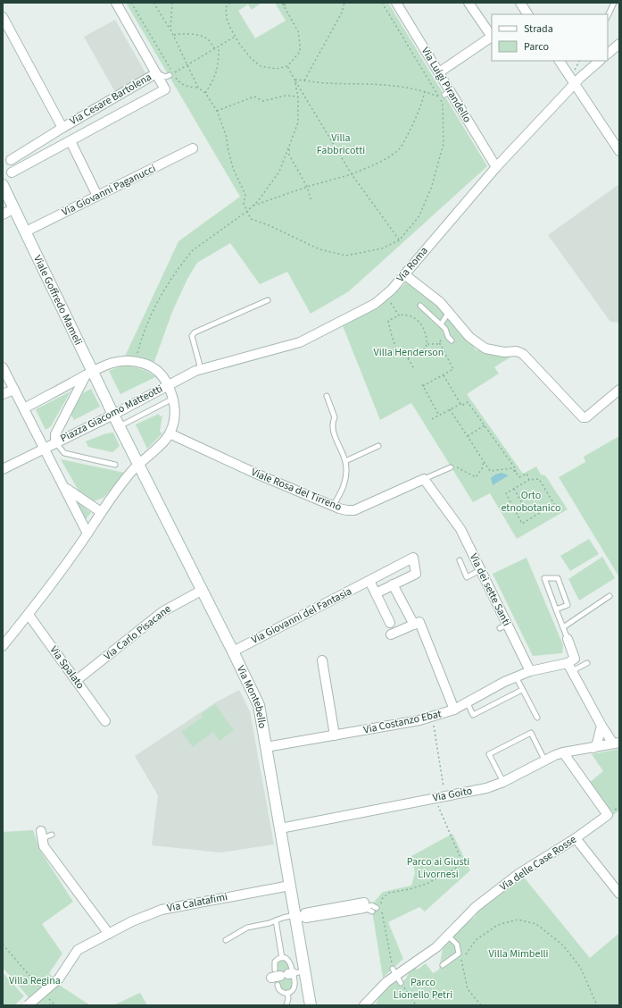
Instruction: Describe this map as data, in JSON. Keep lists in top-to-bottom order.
{
  "streets": {
    "street": [
      "Via Luigi Pirandello",
      "Via Cesare Bartolena",
      "Via Giovanni Paganucci",
      "Via Roma",
      "Viale Goffredo Mameli",
      "Piazza Giacomo Matteotti",
      "Viale Rosa del Tirreno",
      "Via dei sette Santi",
      "Via Giovanni del Fantasia",
      "Via Carlo Pisacane",
      "Via Spalato",
      "Via Montebello",
      "Via Costanzo Ebat",
      "Via Goito",
      "Via delle Case Rosse",
      "Via Calatafimi"
    ]
  },
  "crossings": [
    ["Via Luigi Pirandello", "Via Roma"],
    ["Via Giovanni Paganucci", "Viale Goffredo Mameli"],
    ["Via Roma", "Piazza Giacomo Matteotti"],
    ["Viale Goffredo Mameli", "Piazza Giacomo Matteotti"],
    ["Viale Goffredo Mameli", "Via Montebello"],
    ["Piazza Giacomo Matteotti", "Viale Rosa del Tirreno"],
    ["Piazza Giacomo Matteotti", "Via Spalato"],
    ["Piazza Giacomo Matteotti", "Via Montebello"],
    ["Viale Rosa del Tirreno", "Via dei sette Santi"],
    ["Via dei sette Santi", "Via Costanzo Ebat"],
    ["Via Giovanni del Fantasia", "Via Montebello"],
    ["Via Carlo Pisacane", "Via Spalato"],
    ["Via Carlo Pisacane", "Via Montebello"],
    ["Via Montebello", "Via Costanzo Ebat"],
    ["Via Montebello", "Via Goito"],
    ["Via Montebello", "Via Calatafimi"],
    ["Via Goito", "Via delle Case Rosse"]
  ],
  "parks": [
    "Villa Fabbricotti",
    "Villa Henderson",
    "Orto etnobotanico",
    "Parco ai Giusti Livornesi",
    "Villa Mimbelli",
    "Villa Regina",
    "Parco Lionello Petri"
  ],
  "legend": ["Strada", "Parco"]
}
